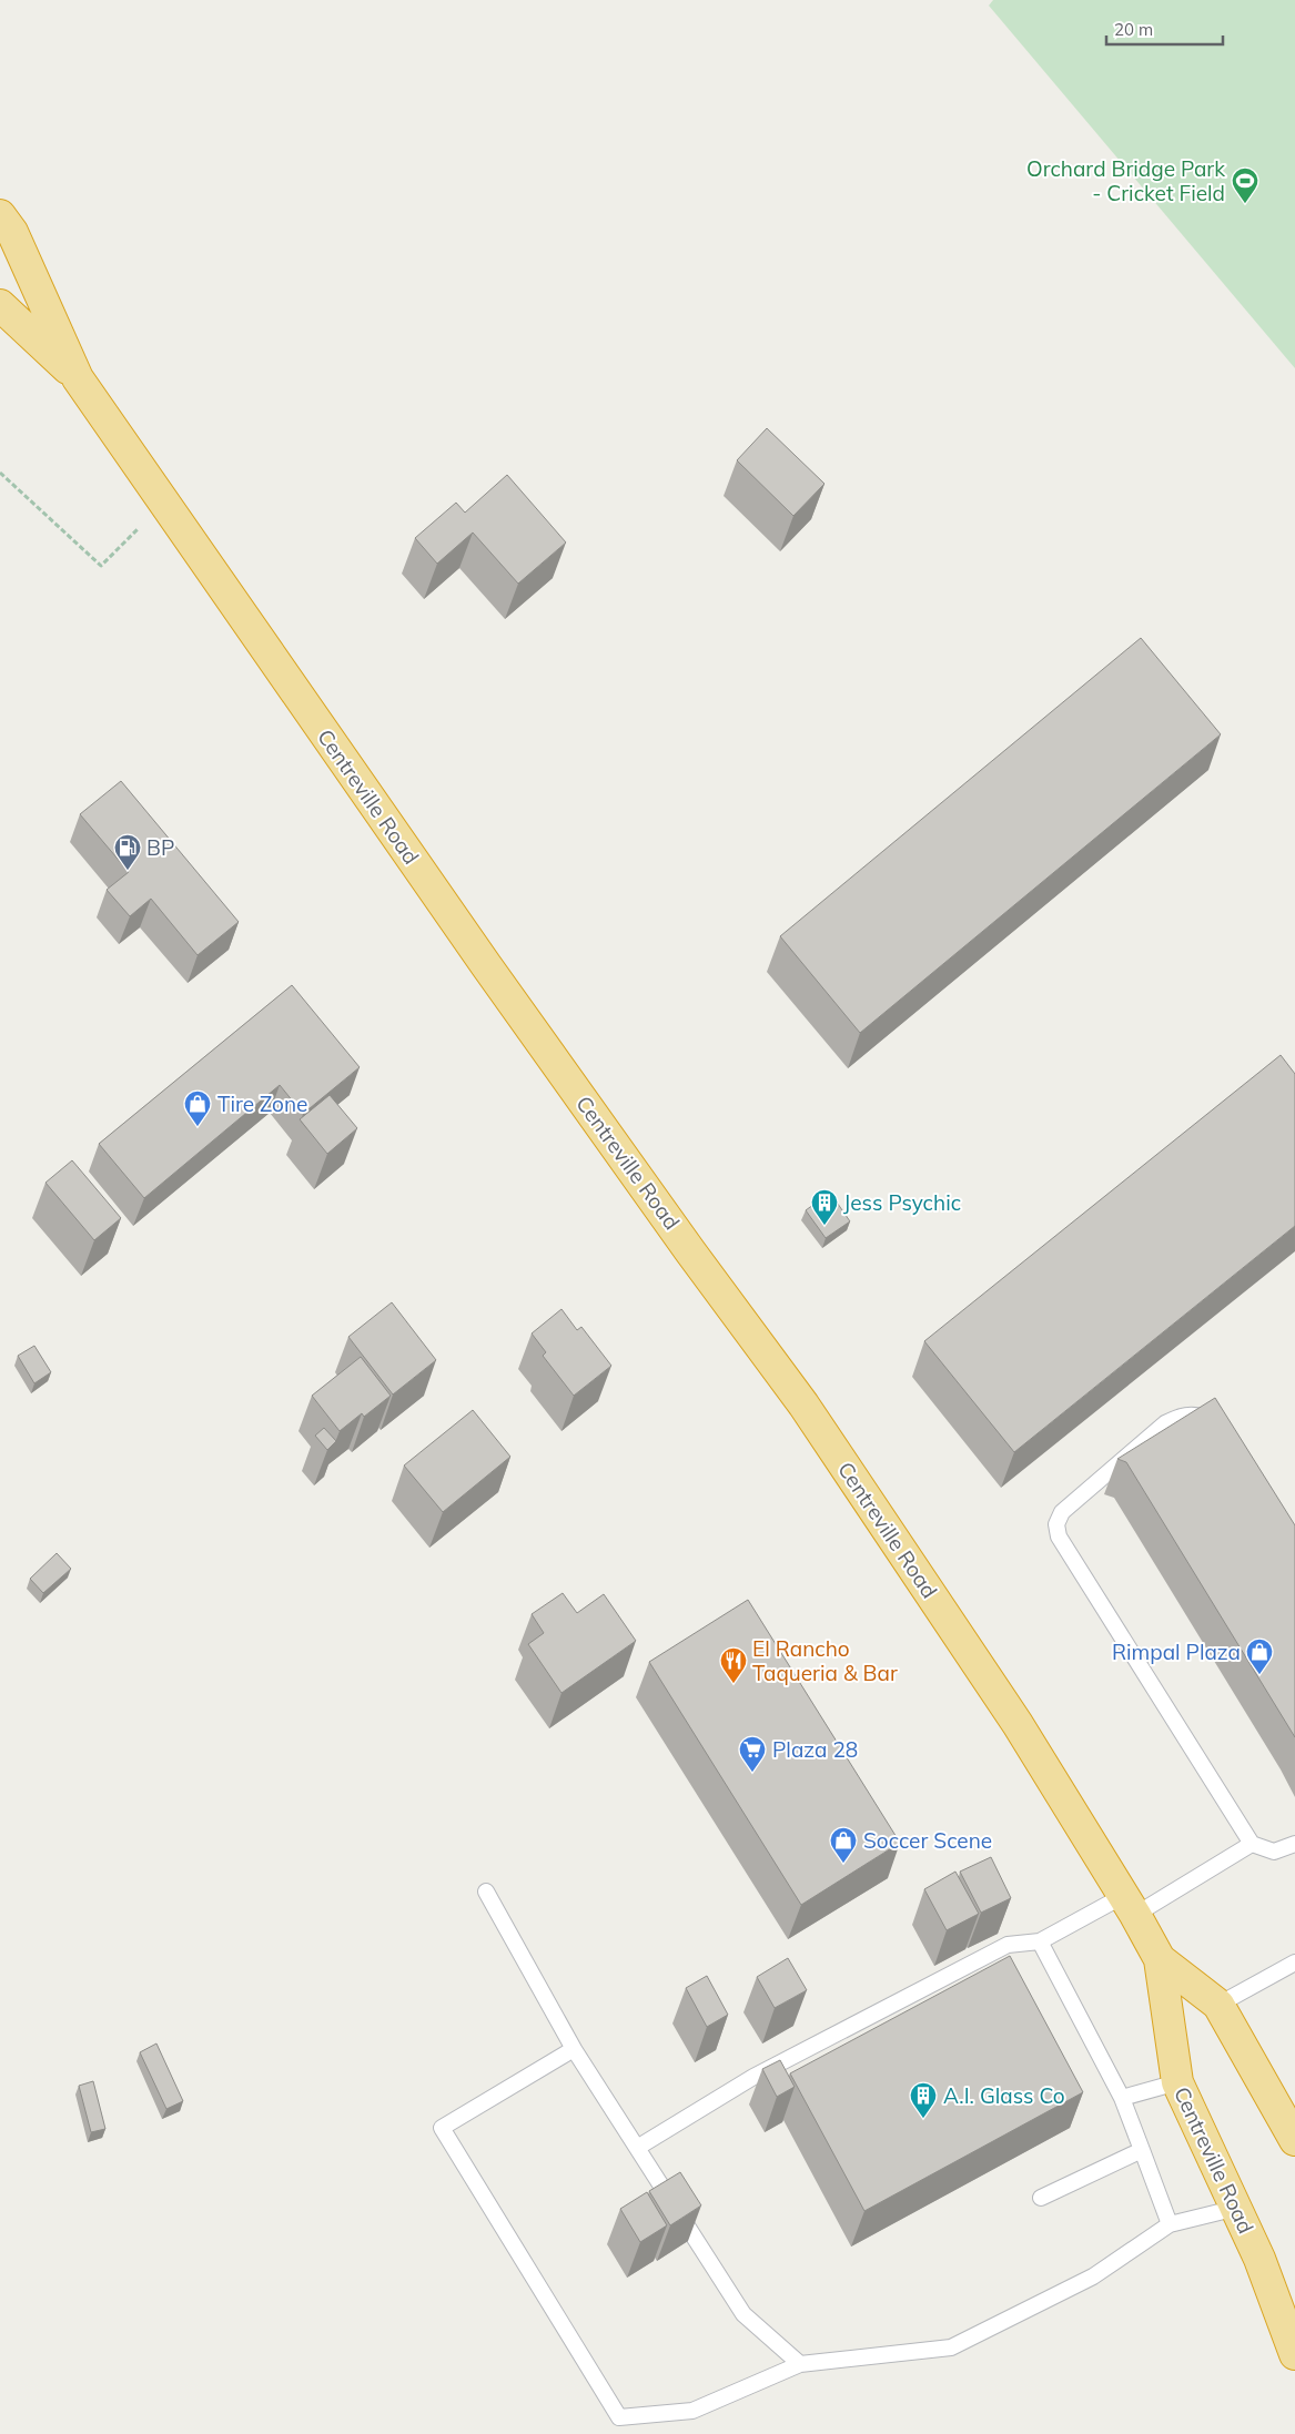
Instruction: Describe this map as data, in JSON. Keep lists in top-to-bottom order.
{
  "streets": {
    "highway": ["Centreville Road"]
  },
  "places": {
    "sports": ["Orchard Bridge Park - Cricket Field"],
    "fuel station": ["BP"],
    "shop": ["Tire Zone", "Rimpal Plaza", "Soccer Scene"],
    "building": ["Jess Psychic", "A.I. Glass Co"],
    "restaurant": ["El Rancho Taqueria & Bar"],
    "supermarket": ["Plaza 28"]
  },
  "scale_bar": "20 m"
}
